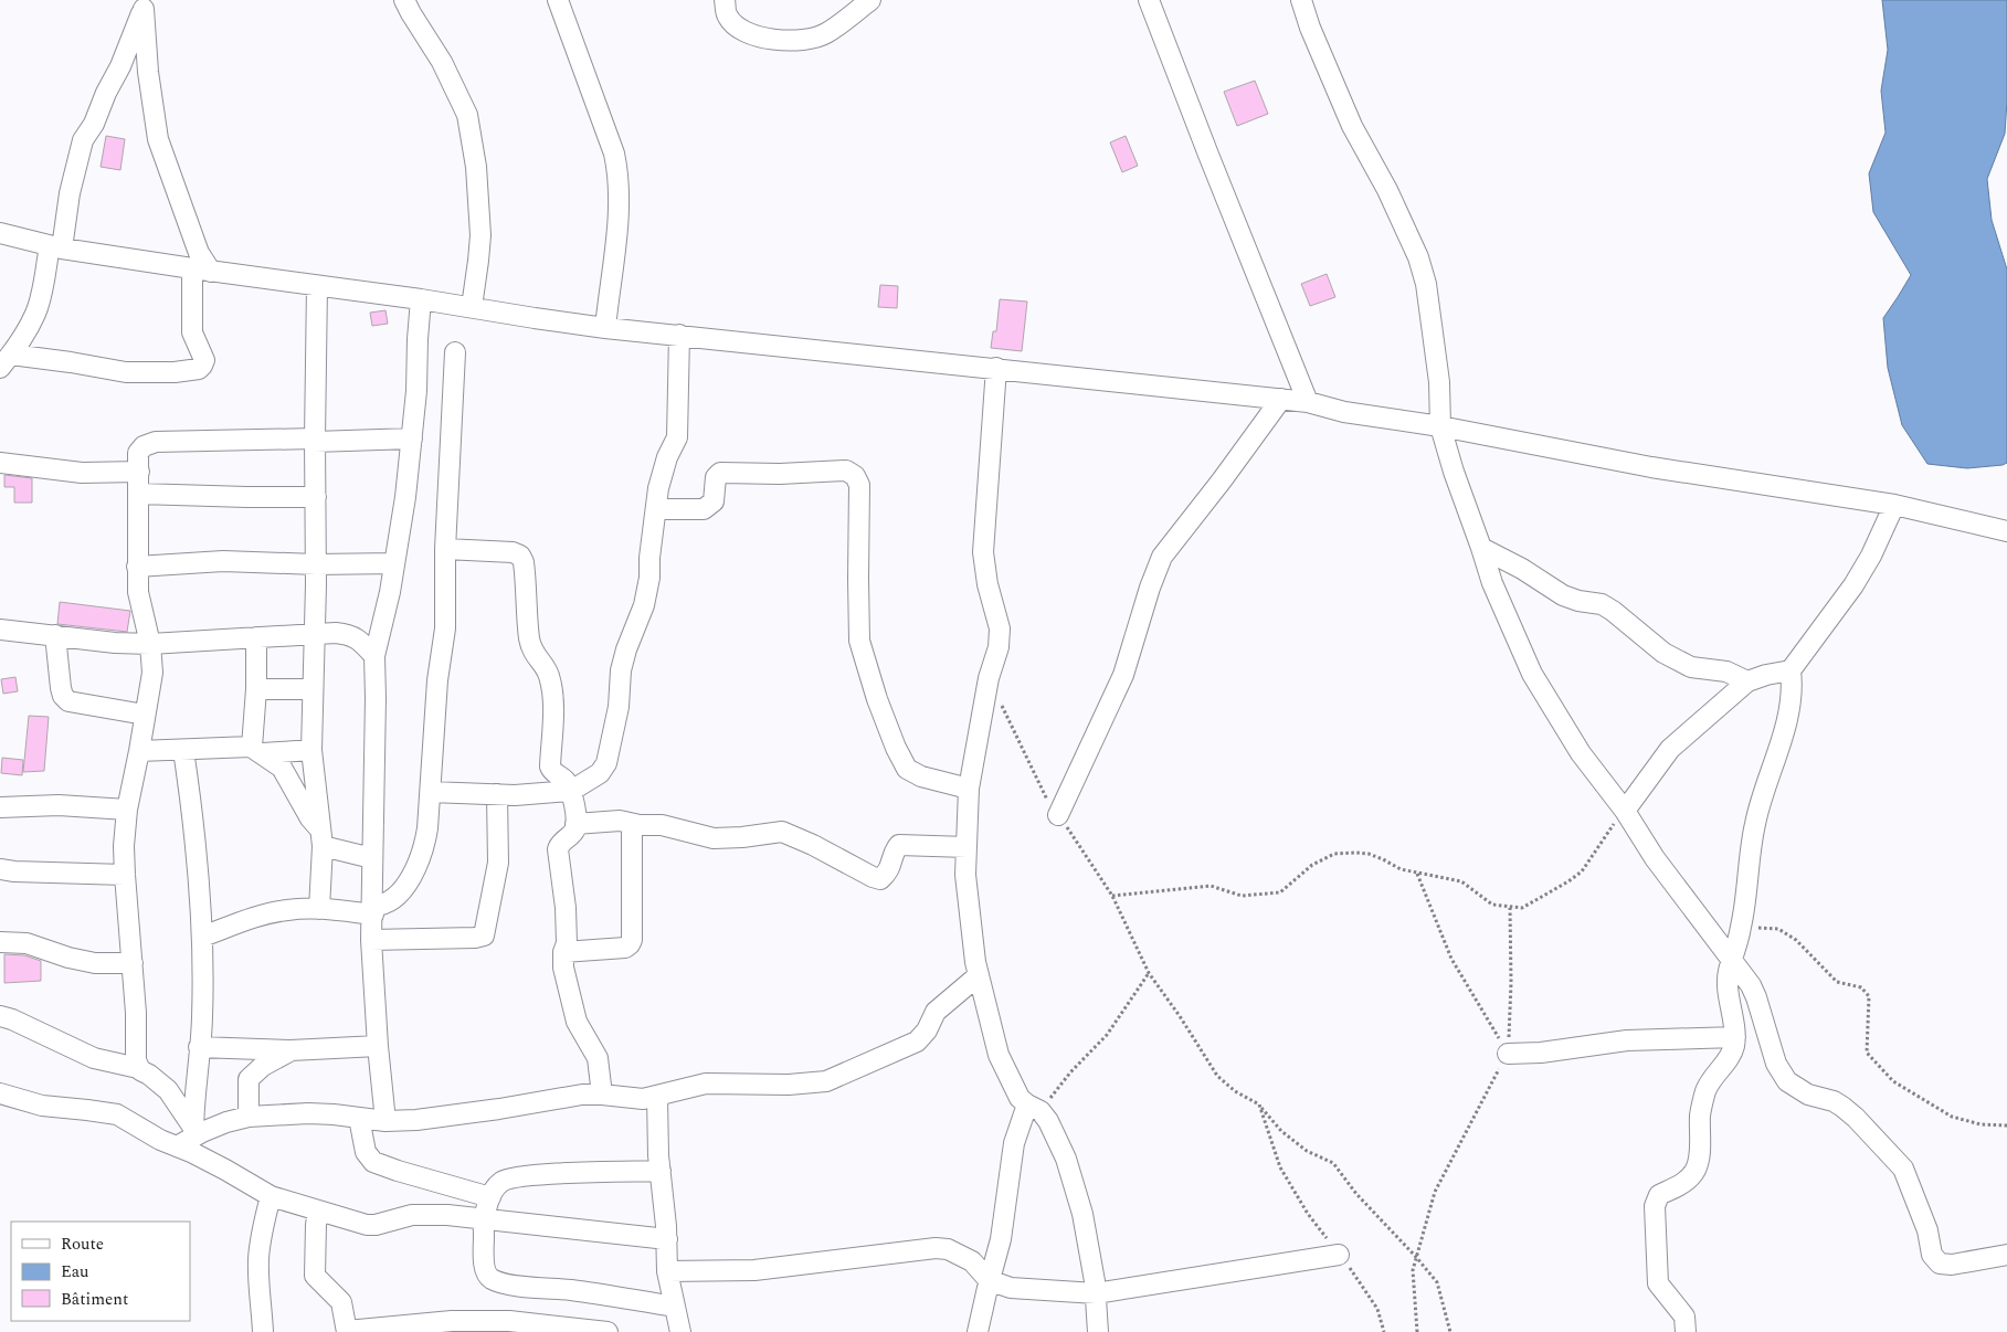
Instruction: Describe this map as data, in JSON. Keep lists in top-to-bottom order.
{
  "legend": ["Route", "Eau", "Bâtiment"]
}
